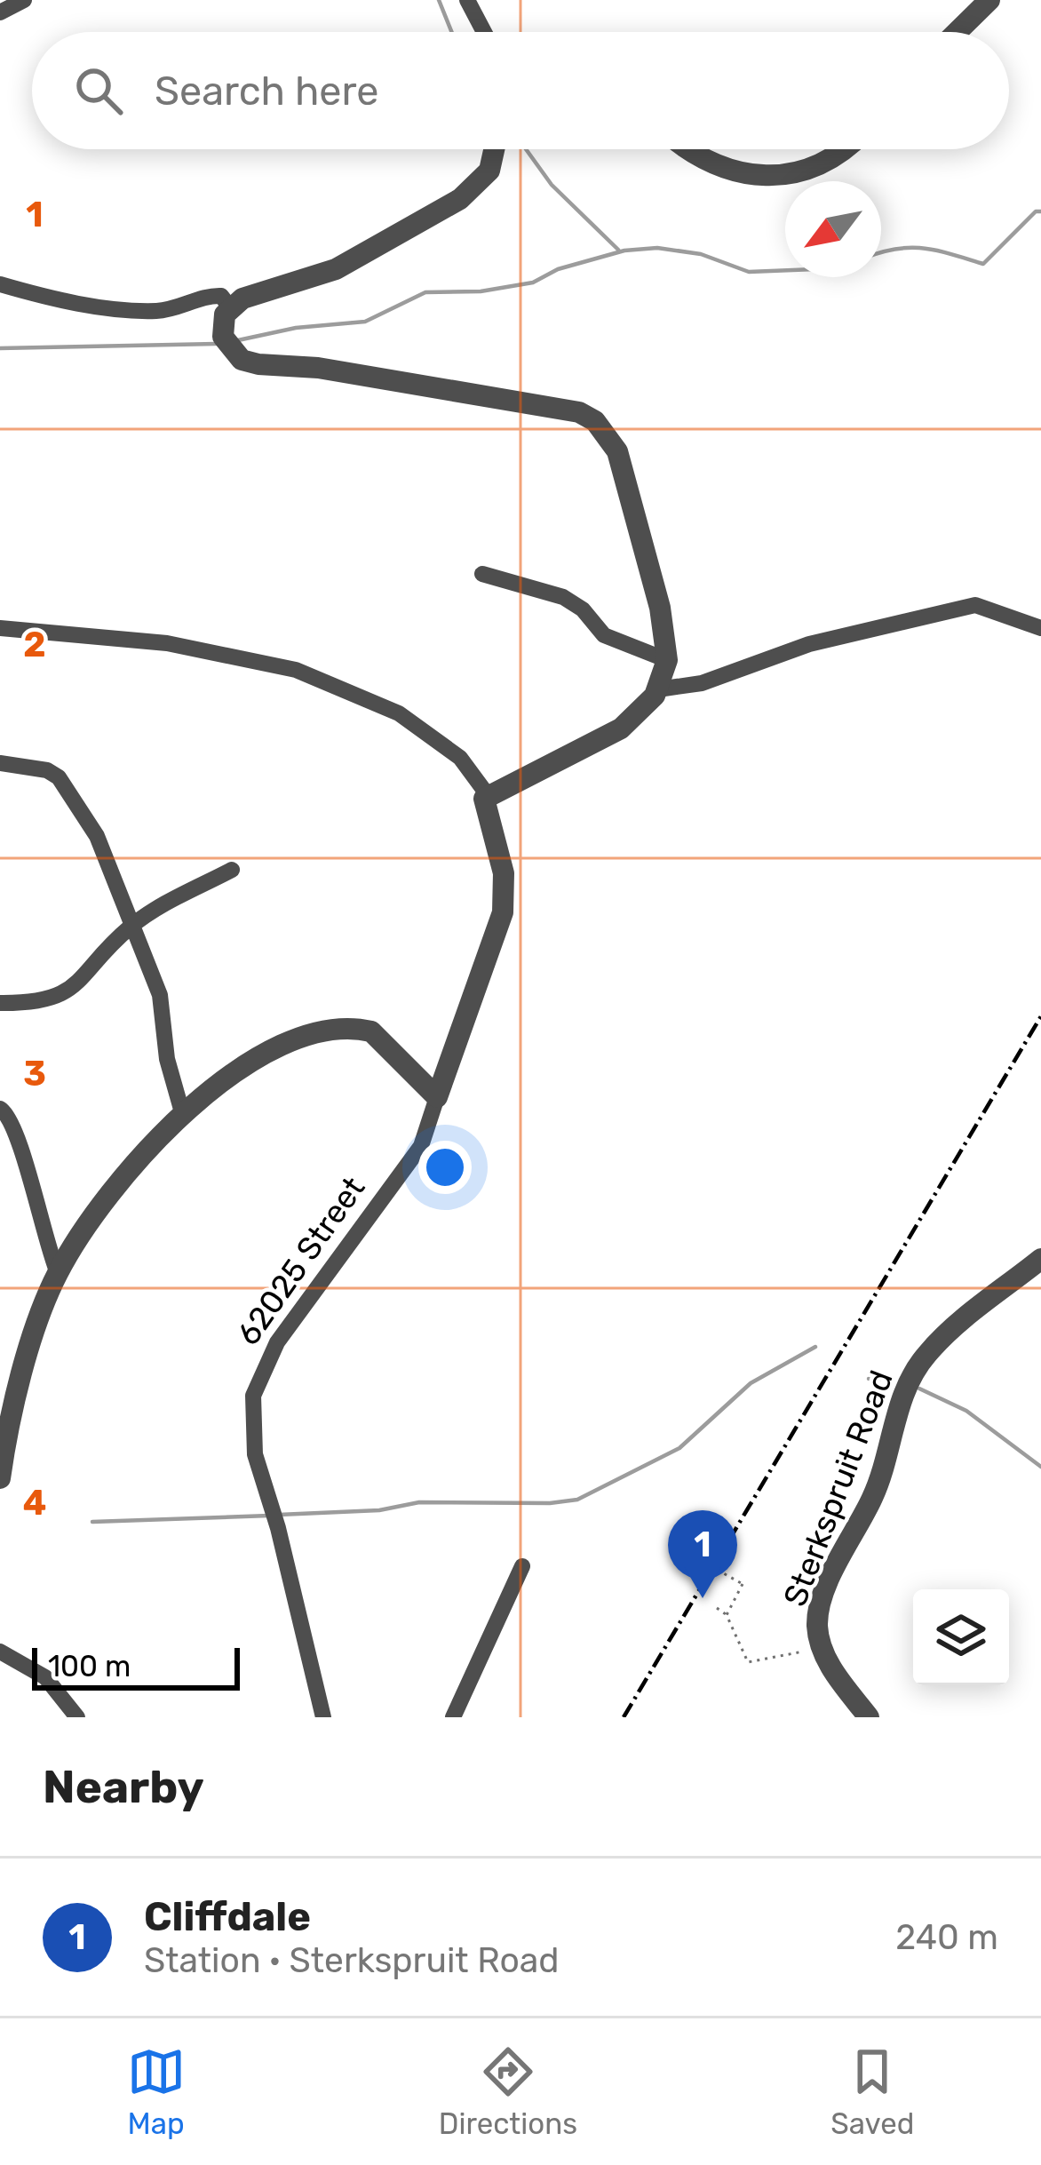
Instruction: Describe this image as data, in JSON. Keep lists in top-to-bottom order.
{
  "streets": {
    "street": ["62025 Street", "Sterkspruit Road"]
  },
  "scale_bar": "100 m",
  "north": "bottom left",
  "page": {
    "search": "Search here",
    "pins": "1",
    "scale": "100 m",
    "heading": "Nearby",
    "list": [
      {
        "mark": "1",
        "name": "Cliffdale",
        "note": "Station · Sterkspruit Road",
        "value": "240 m"
      }
    ],
    "nav": ["Map", "Directions", "Saved"]
  },
  "grid": {
    "rows": [
      "1",
      "2",
      "3",
      "4"
    ]
  }
}
